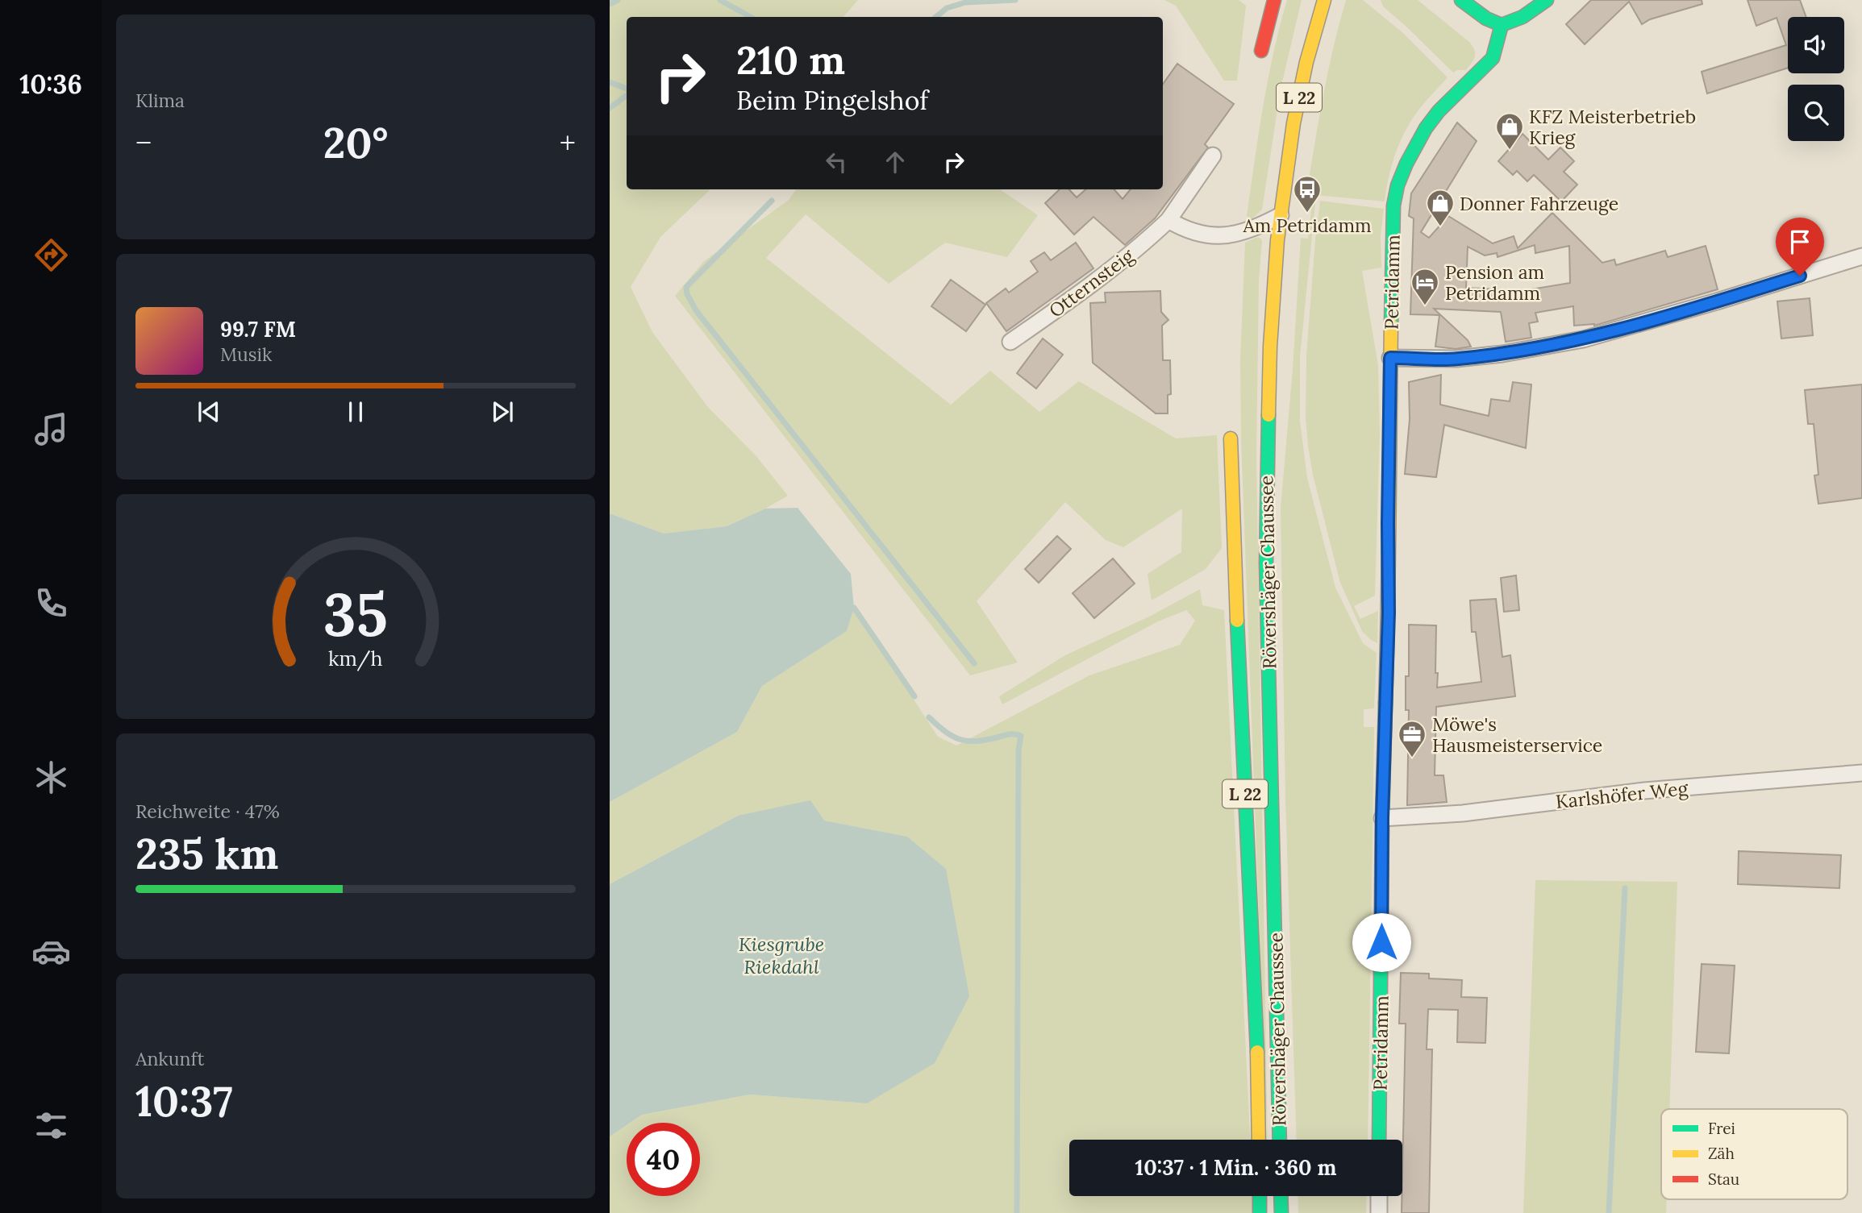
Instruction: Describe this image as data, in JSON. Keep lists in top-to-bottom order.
{
  "streets": {
    "main road": ["L 22", "Petridamm", "Rövershäger Chaussee"],
    "street": ["Otternsteig", "Karlshöfer Weg"]
  },
  "crossings": [
    ["Petridamm", "Karlshöfer Weg"]
  ],
  "water": ["Kiesgrube Riekdahl"],
  "places": {
    "shop": ["KFZ Meisterbetrieb Krieg", "Donner Fahrzeuge"],
    "bus stop": ["Am Petridamm"],
    "hotel": ["Pension am Petridamm"],
    "office": ["Möwe's Hausmeisterservice"]
  },
  "legend": ["Frei", "Zäh", "Stau"],
  "page": {
    "tabs": "10:36",
    "tile": [
      "Klima",
      ["Reichweite · 47%", "235 km"],
      ["Ankunft", "10:37"]
    ],
    "turn": ["210 m", "Beim Pingelshof"],
    "heat": ["−", "20°", "+"],
    "song": ["99.7 FM", "Musik"],
    "limit": "40",
    "trip": "10:37 · 1 Min. · 360 m",
    "gauge": ["35", "km/h"]
  }
}
